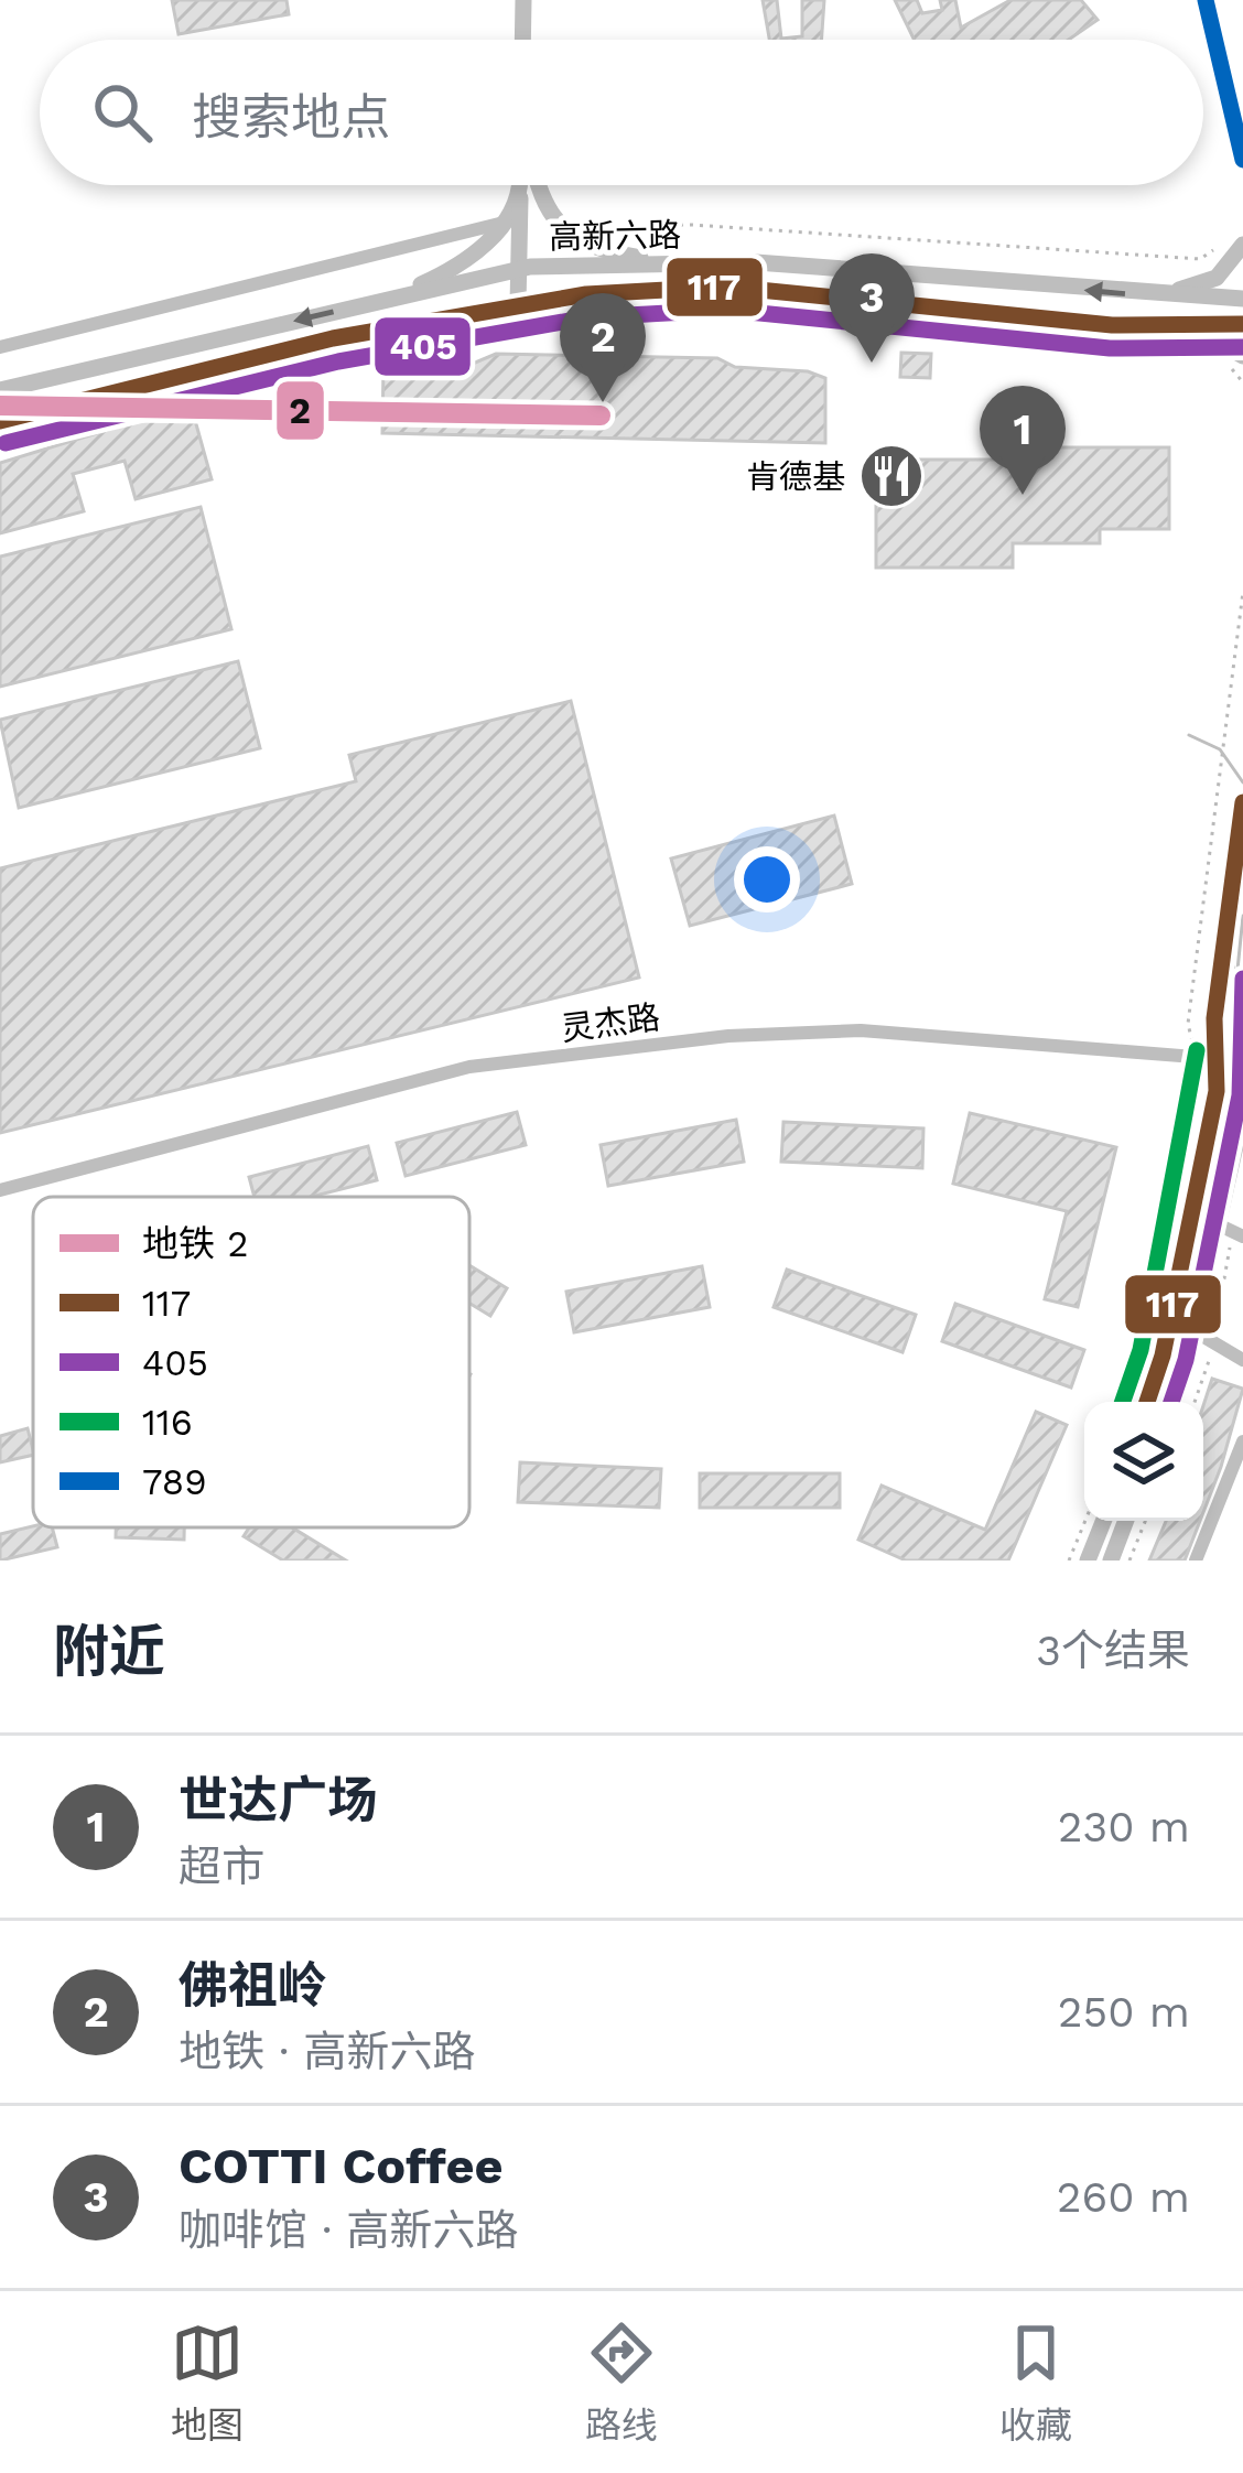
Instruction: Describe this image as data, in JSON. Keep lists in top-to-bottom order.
{
  "streets": {
    "main road": ["高新六路"],
    "street": ["灵杰路"]
  },
  "places": {
    "restaurant": ["肯德基"]
  },
  "lines": [
    "transit line 789",
    "transit line 117",
    "transit line 405",
    "metro line 2",
    "transit line 116"
  ],
  "legend": [
    "地铁 2",
    "117",
    "405",
    "116",
    "789"
  ],
  "page": {
    "search": "搜索地点",
    "pins": ["3", "2", "1"],
    "heading": ["附近", "3个结果"],
    "list": [
      {
        "mark": "1",
        "name": "世达广场",
        "note": "超市",
        "value": "230 m"
      },
      {
        "mark": "2",
        "name": "佛祖岭",
        "note": "地铁 · 高新六路",
        "value": "250 m"
      },
      {
        "mark": "3",
        "name": "COTTI Coffee",
        "note": "咖啡馆 · 高新六路",
        "value": "260 m"
      }
    ],
    "nav": ["地图", "路线", "收藏"]
  }
}
